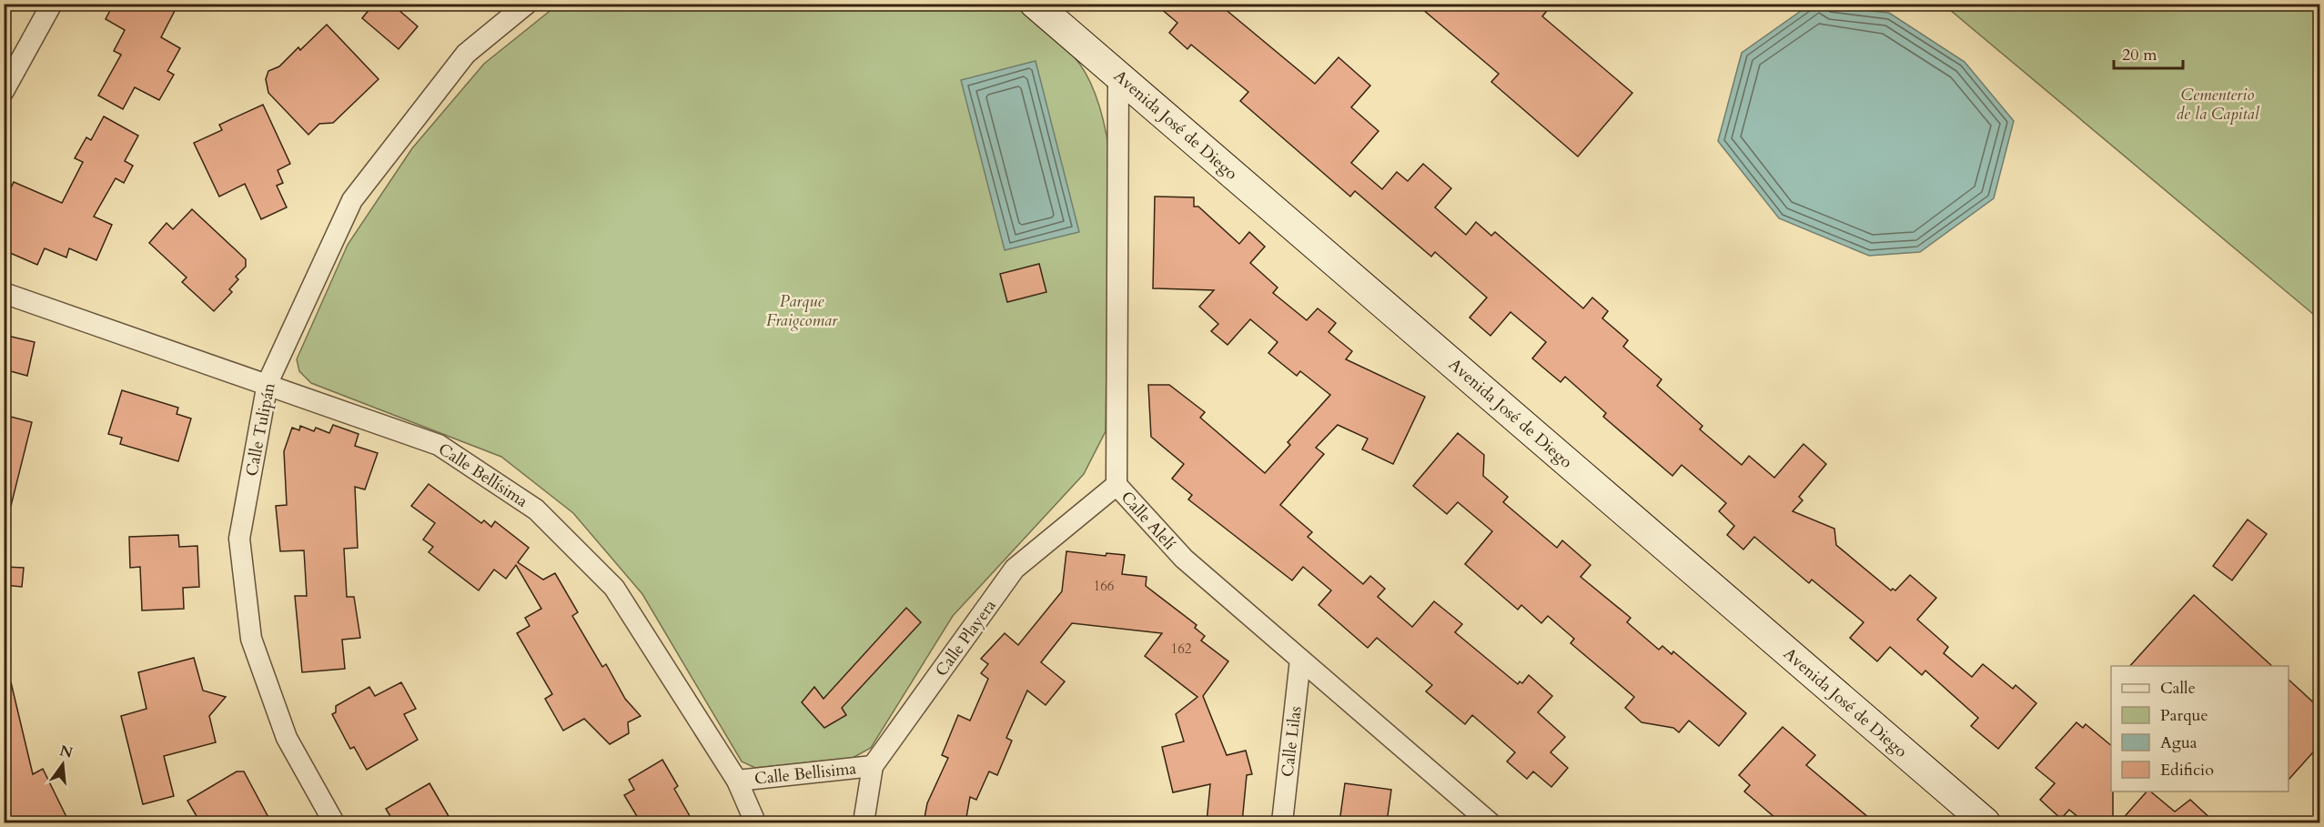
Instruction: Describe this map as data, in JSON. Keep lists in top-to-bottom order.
{
  "streets": {
    "street": [
      "Avenida José de Diego",
      "Calle Tulipán",
      "Calle Bellísima",
      "Calle Alelí",
      "Calle Playera",
      "Calle Lilas",
      "Calle Bellisima"
    ]
  },
  "crossings": [
    ["Avenida José de Diego", "Calle Alelí"],
    ["Calle Tulipán", "Calle Bellísima"],
    ["Calle Bellísima", "Calle Bellisima"],
    ["Calle Alelí", "Calle Playera"],
    ["Calle Alelí", "Calle Lilas"],
    ["Calle Playera", "Calle Bellisima"]
  ],
  "parks": ["Cementerio de la Capital", "Parque Fraigcomar"],
  "house_numbers": ["166", "162"],
  "legend": [
    "Calle",
    "Parque",
    "Agua",
    "Edificio"
  ],
  "scale_bar": "20 m",
  "north": "top"
}
